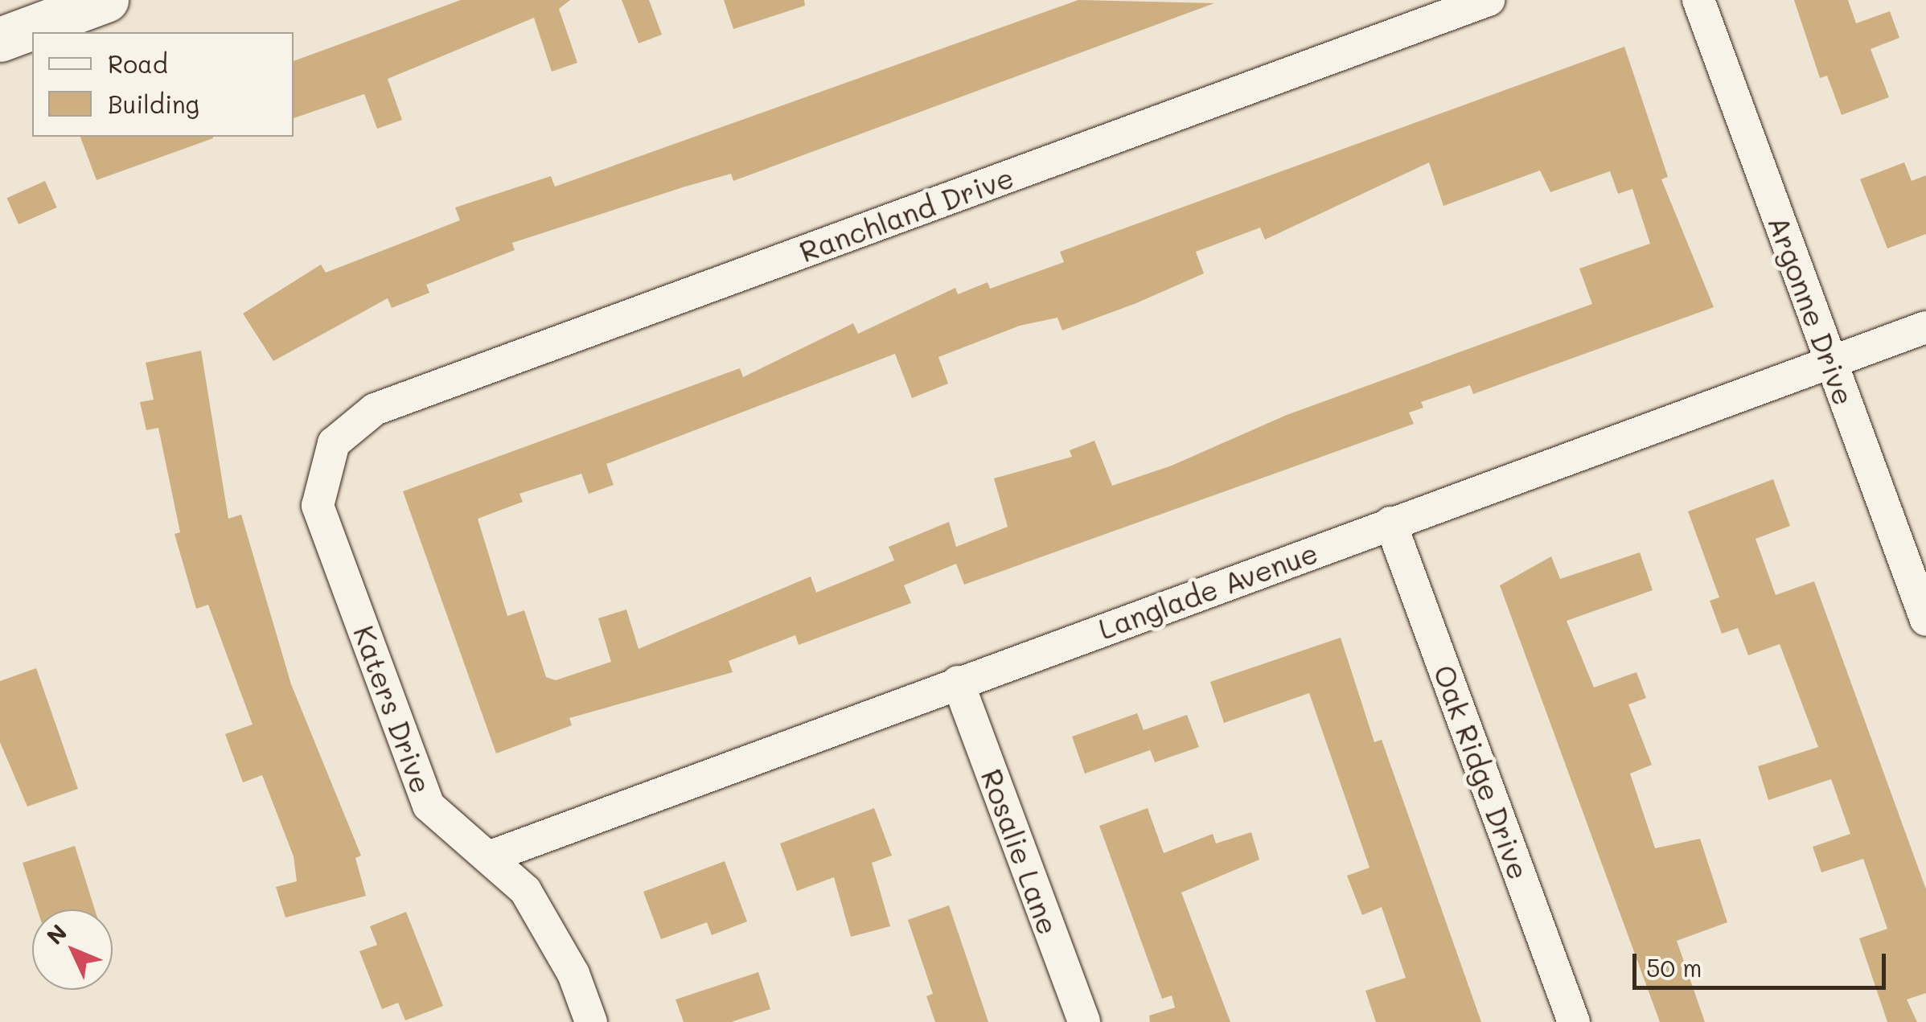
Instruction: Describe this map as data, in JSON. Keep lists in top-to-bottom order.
{
  "streets": {
    "street": [
      "Ranchland Drive",
      "Argonne Drive",
      "Langlade Avenue",
      "Katers Drive",
      "Oak Ridge Drive",
      "Rosalie Lane"
    ]
  },
  "crossings": [
    ["Ranchland Drive", "Katers Drive"],
    ["Argonne Drive", "Langlade Avenue"],
    ["Langlade Avenue", "Katers Drive"],
    ["Langlade Avenue", "Oak Ridge Drive"],
    ["Langlade Avenue", "Rosalie Lane"]
  ],
  "legend": ["Road", "Building"],
  "scale_bar": "50 m",
  "north": "top left"
}
